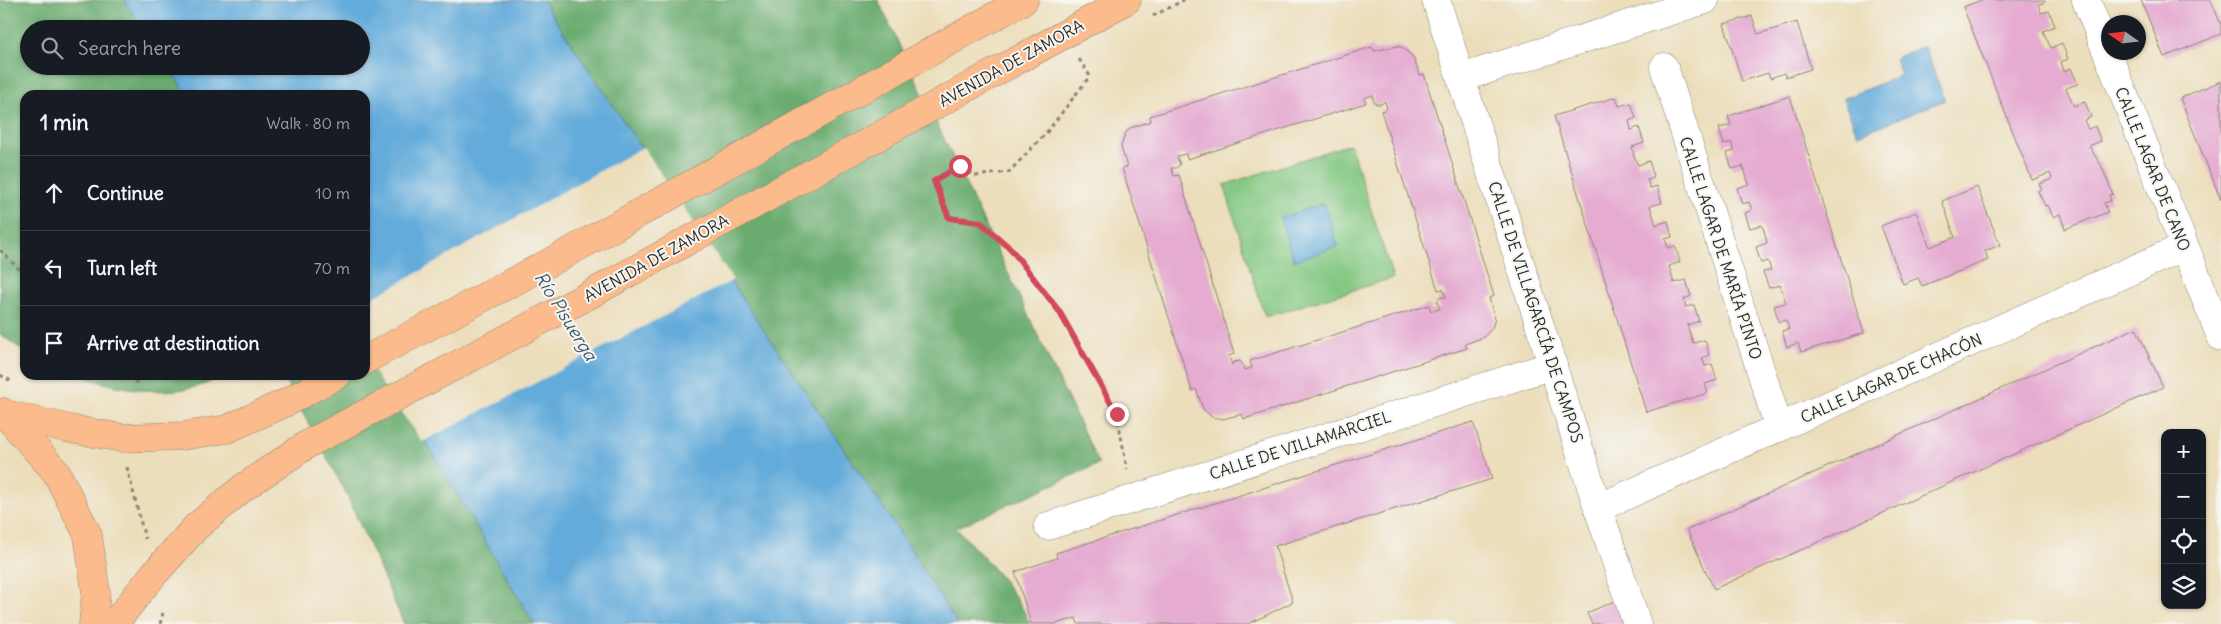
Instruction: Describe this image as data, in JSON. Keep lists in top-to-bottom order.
{
  "streets": {
    "highway": ["AVENIDA DE ZAMORA"],
    "street": [
      "CALLE LAGAR DE CANO",
      "CALLE LAGAR DE MARÍA PINTO",
      "CALLE DE VILLAGARCÍA DE CAMPOS",
      "CALLE LAGAR DE CHACÓN",
      "CALLE DE VILLAMARCIEL"
    ]
  },
  "crossings": [
    ["CALLE LAGAR DE CANO", "CALLE LAGAR DE CHACÓN"],
    ["CALLE LAGAR DE MARÍA PINTO", "CALLE LAGAR DE CHACÓN"],
    ["CALLE DE VILLAGARCÍA DE CAMPOS", "CALLE LAGAR DE CHACÓN"],
    ["CALLE DE VILLAGARCÍA DE CAMPOS", "CALLE DE VILLAMARCIEL"]
  ],
  "water": ["Río Pisuerga"],
  "north": "left",
  "page": {
    "search": "Search here",
    "heading": ["1 min", "Walk · 80 m"],
    "list": [
      ["Continue", "10 m"],
      ["Turn left", "70 m"],
      "Arrive at destination"
    ],
    "map_buttons": ["+", "−"]
  }
}
